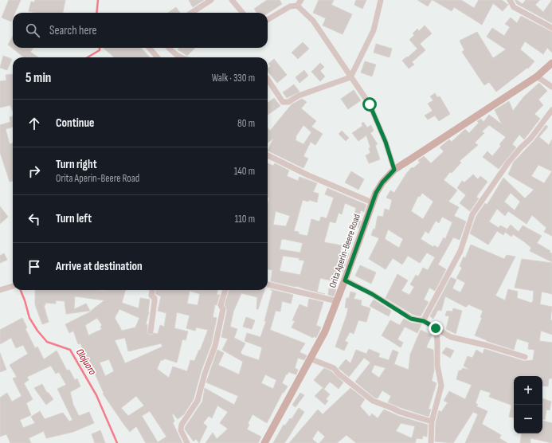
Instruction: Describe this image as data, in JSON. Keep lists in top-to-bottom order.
{
  "streets": {
    "main road": ["Orita Aperin-Beere Road"]
  },
  "water": ["Olojuoro"],
  "page": {
    "search": "Search here",
    "heading": ["5 min", "Walk · 330 m"],
    "list": [
      ["Continue", "80 m"],
      ["Turn right", "Orita Aperin-Beere Road", "140 m"],
      ["Turn left", "110 m"],
      "Arrive at destination"
    ],
    "map_buttons": ["+", "−"]
  }
}
